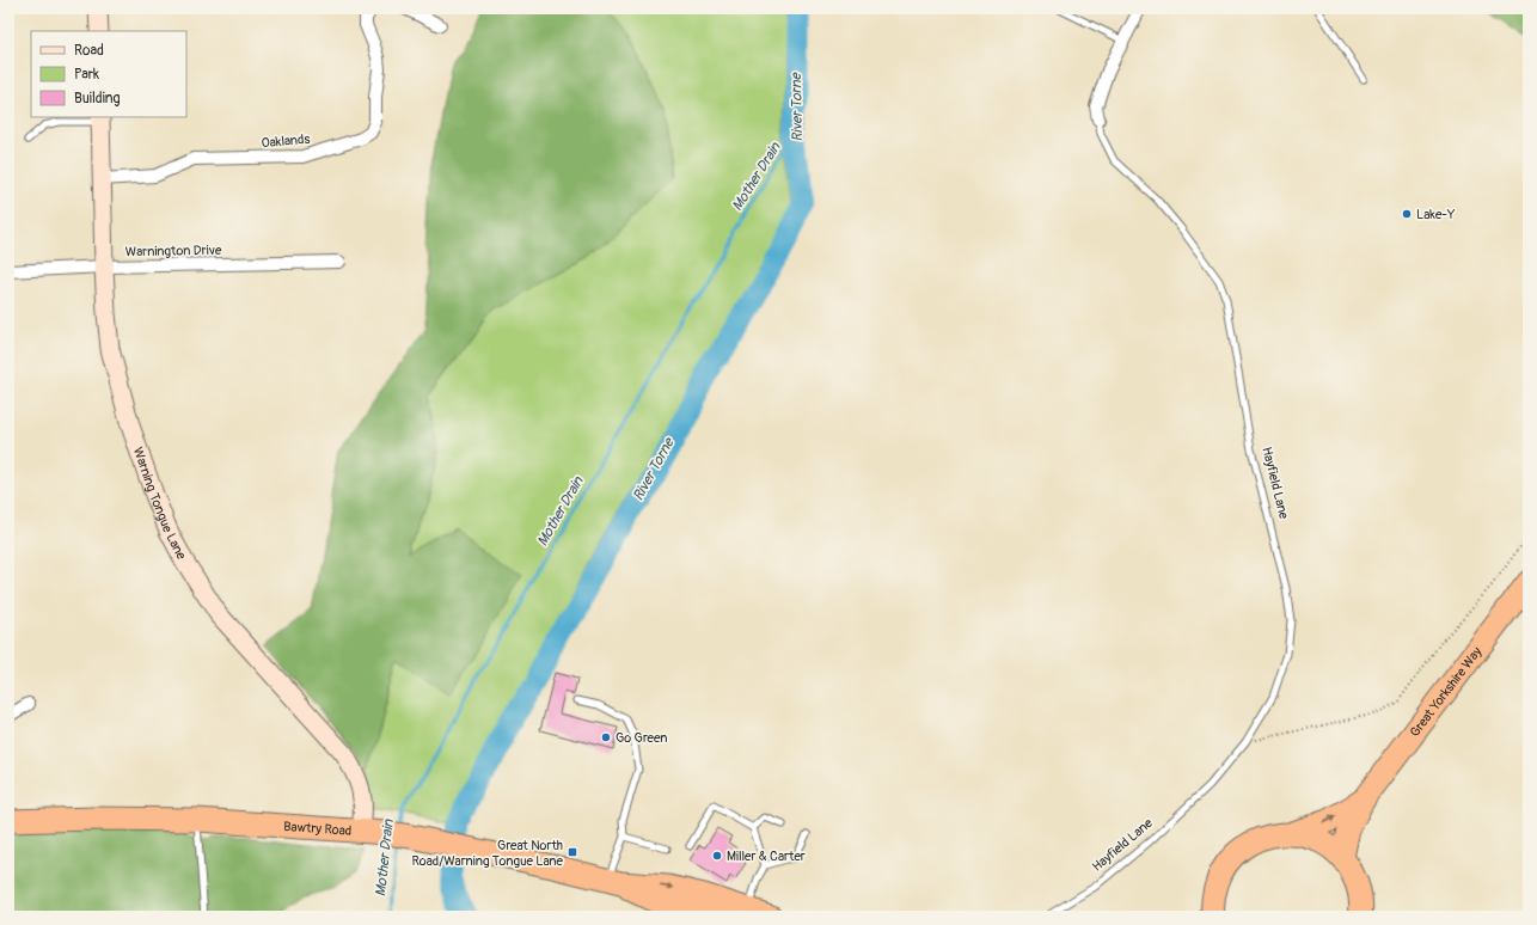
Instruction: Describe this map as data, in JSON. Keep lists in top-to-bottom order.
{
  "streets": {
    "highway": ["Great Yorkshire Way", "Bawtry Road"],
    "street": [
      "Oaklands",
      "Warnington Drive",
      "Hayfield Lane",
      "Warning Tongue Lane"
    ]
  },
  "crossings": [
    ["Oaklands", "Warning Tongue Lane"],
    ["Warnington Drive", "Warning Tongue Lane"],
    ["Warning Tongue Lane", "Bawtry Road"]
  ],
  "water": ["River Torne", "Mother Drain"],
  "places": {
    "other": ["Lake-Y", "Go Green", "Miller & Carter"],
    "transit": ["Great North Road/Warning Tongue Lane"]
  },
  "legend": ["Road", "Park", "Building"]
}
